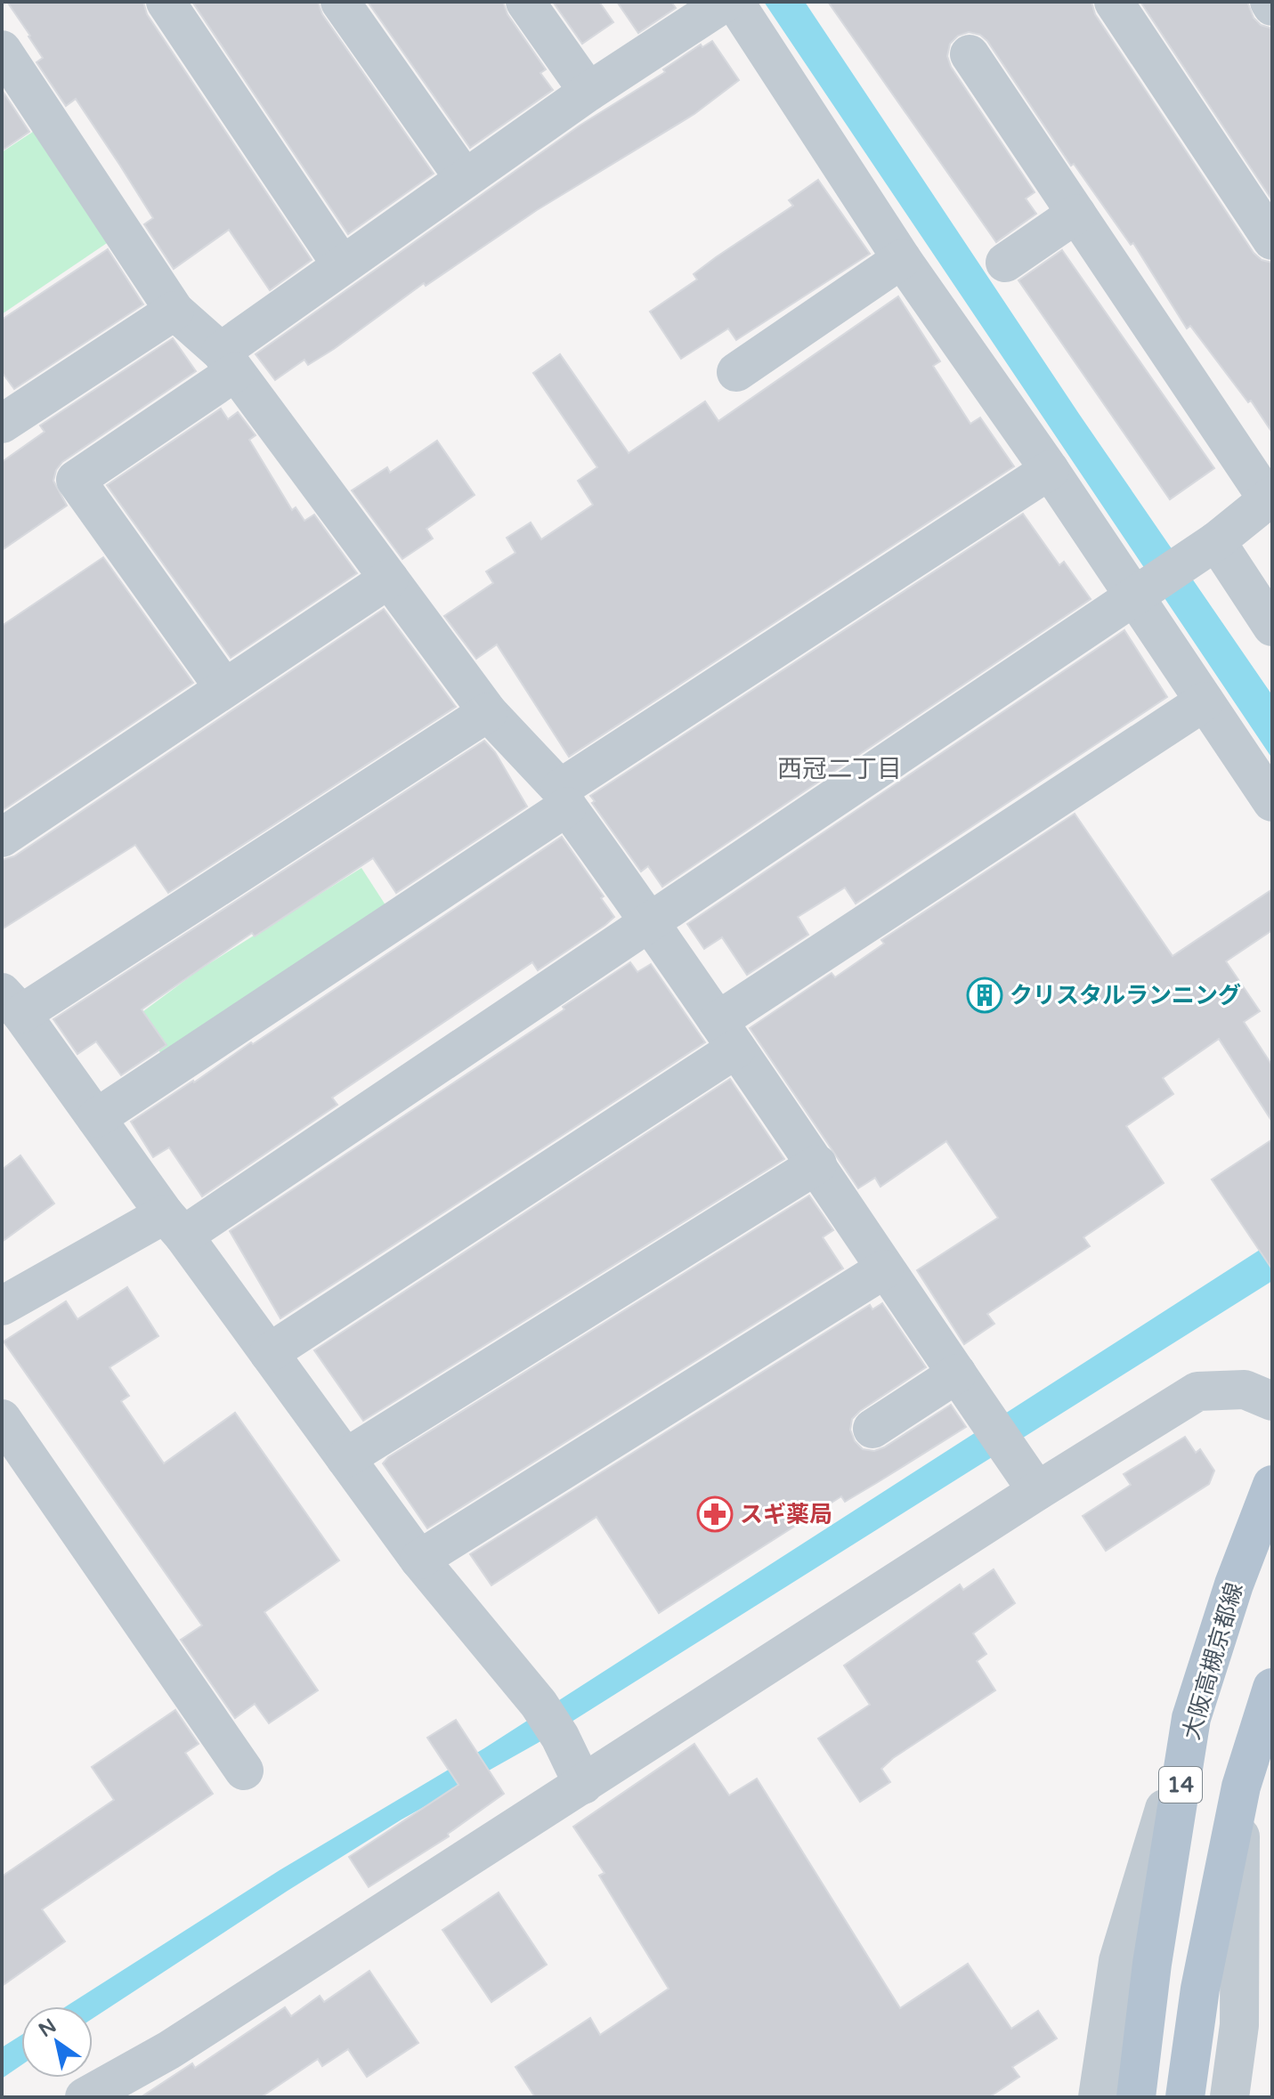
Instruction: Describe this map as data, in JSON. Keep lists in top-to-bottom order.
{
  "streets": {
    "main road": ["大阪高槻京都線", "14"]
  },
  "districts": ["西冠二丁目"],
  "places": {
    "building": ["クリスタルランニング"],
    "pharmacy": ["スギ薬局"]
  },
  "north": "top left"
}
